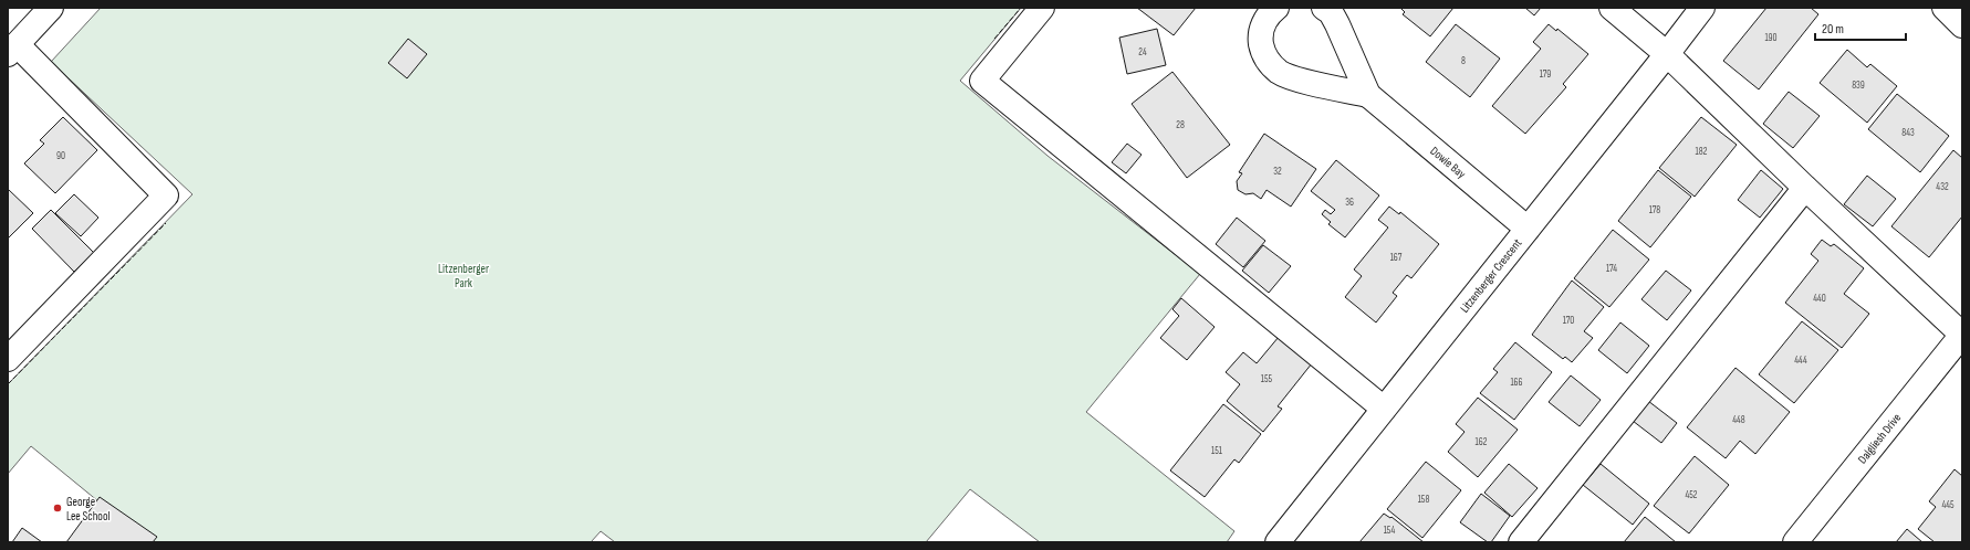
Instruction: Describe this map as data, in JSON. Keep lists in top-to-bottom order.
{
  "streets": {
    "street": ["Dowie Bay", "Litzenberger Crescent", "Dalgliesh Drive"]
  },
  "crossings": [
    ["Dowie Bay", "Litzenberger Crescent"]
  ],
  "parks": ["Litzenberger Park"],
  "places": ["George Lee School"],
  "house_numbers": [
    "190",
    "24",
    "8",
    "179",
    "839",
    "28",
    "843",
    "182",
    "90",
    "32",
    "432",
    "36",
    "178",
    "167",
    "174",
    "440",
    "170",
    "444",
    "155",
    "166",
    "448",
    "162",
    "151",
    "452",
    "158",
    "445",
    "154"
  ],
  "scale_bar": "20 m"
}
